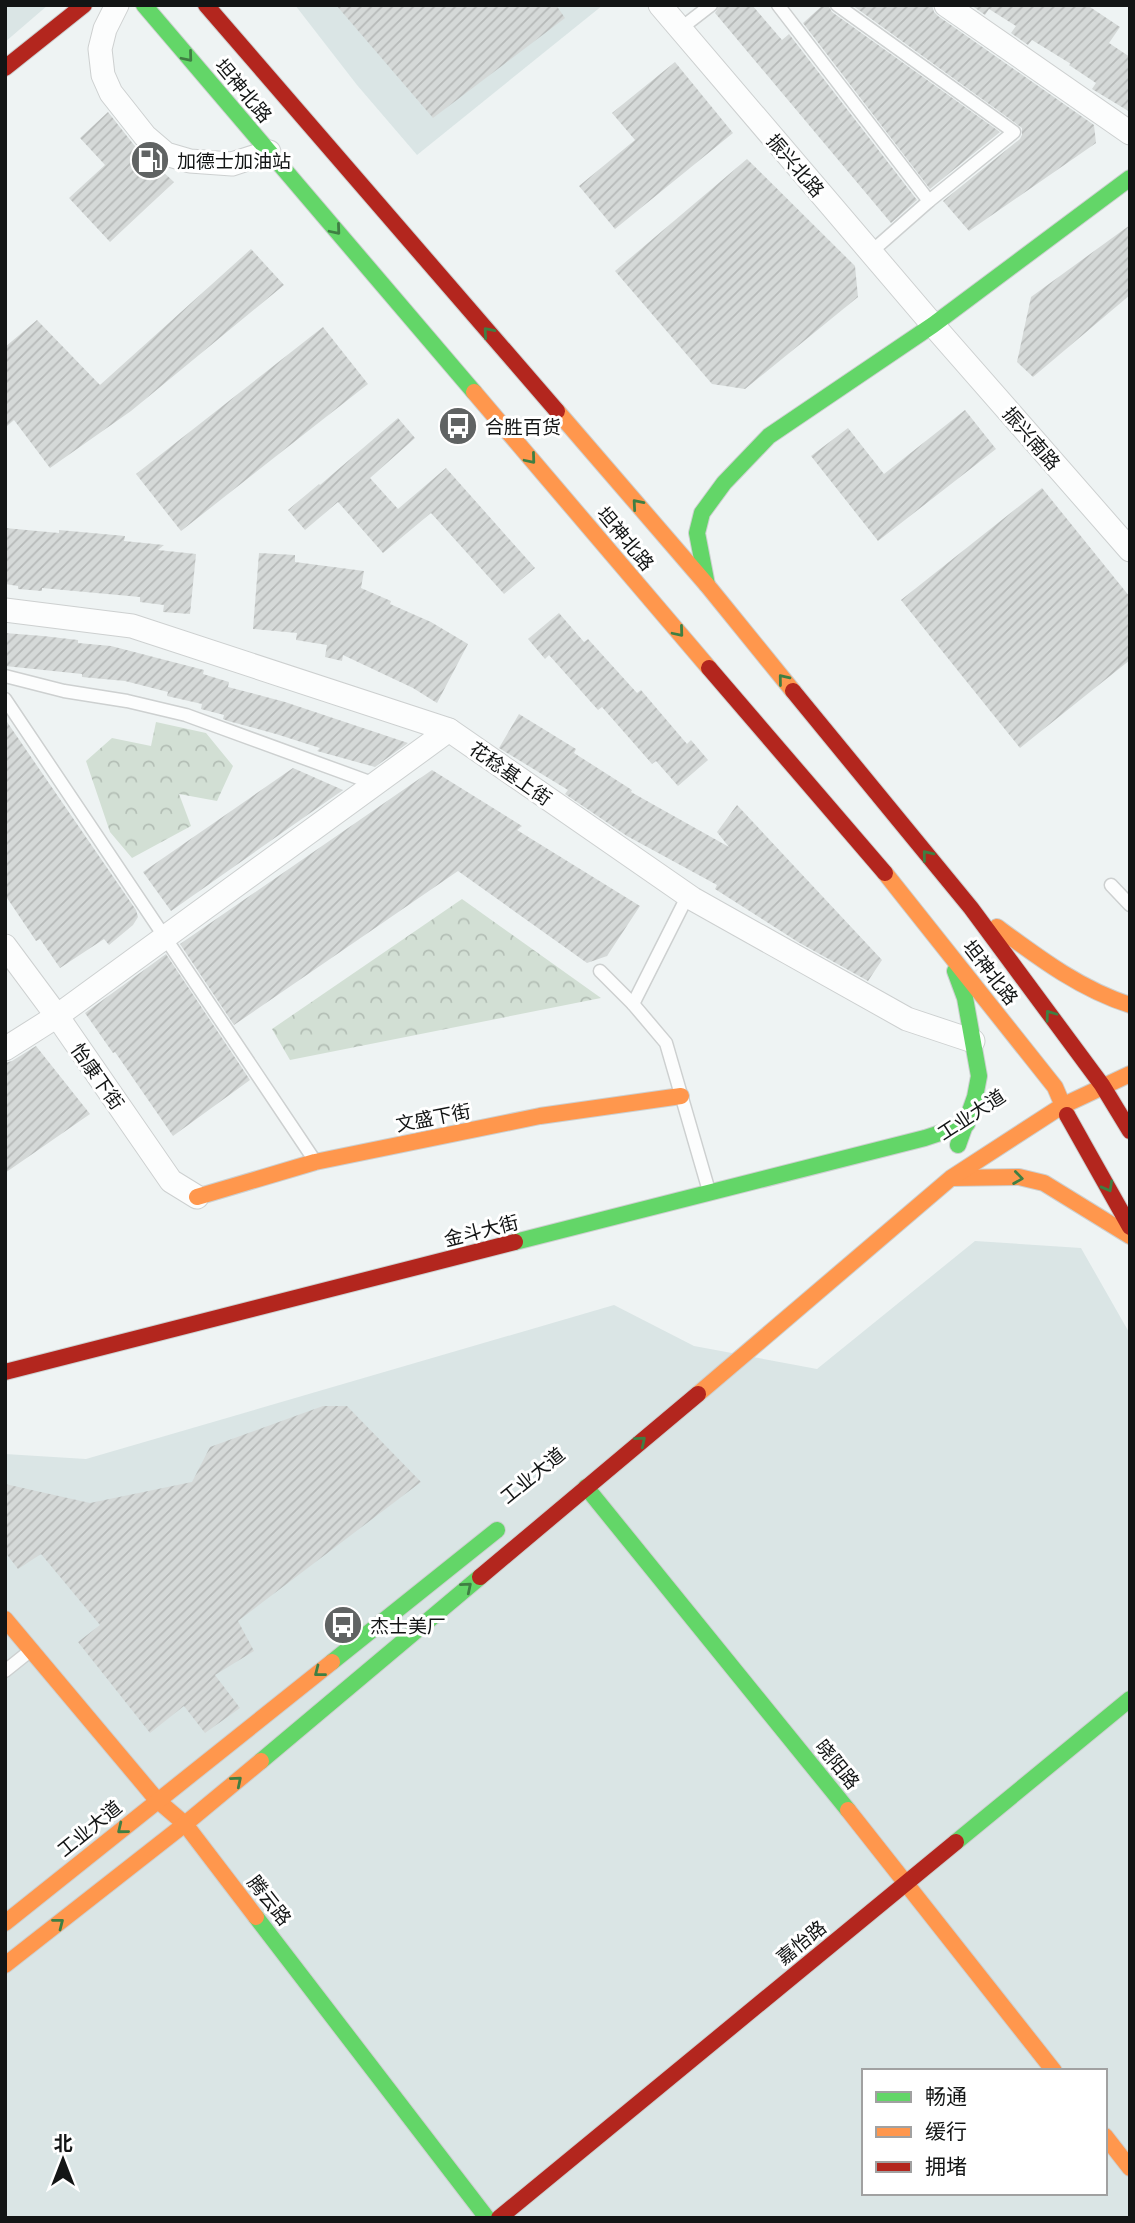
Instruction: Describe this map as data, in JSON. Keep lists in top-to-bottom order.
{
  "streets": {
    "main road": [
      "坦神北路",
      "工业大道",
      "文盛下街",
      "金斗大街",
      "晓阳路",
      "腾云路",
      "嘉怡路"
    ],
    "street": [
      "振兴北路",
      "振兴南路",
      "花稔基上街",
      "怡康下街"
    ]
  },
  "crossings": [
    ["振兴北路", "振兴南路"],
    ["怡康下街", "文盛下街"],
    ["工业大道", "腾云路"],
    ["晓阳路", "嘉怡路"]
  ],
  "places": {
    "fuel station": ["加德士加油站"],
    "bus stop": ["合胜百货", "杰士美厂"]
  },
  "legend": ["畅通", "缓行", "拥堵"],
  "north": "top"
}
